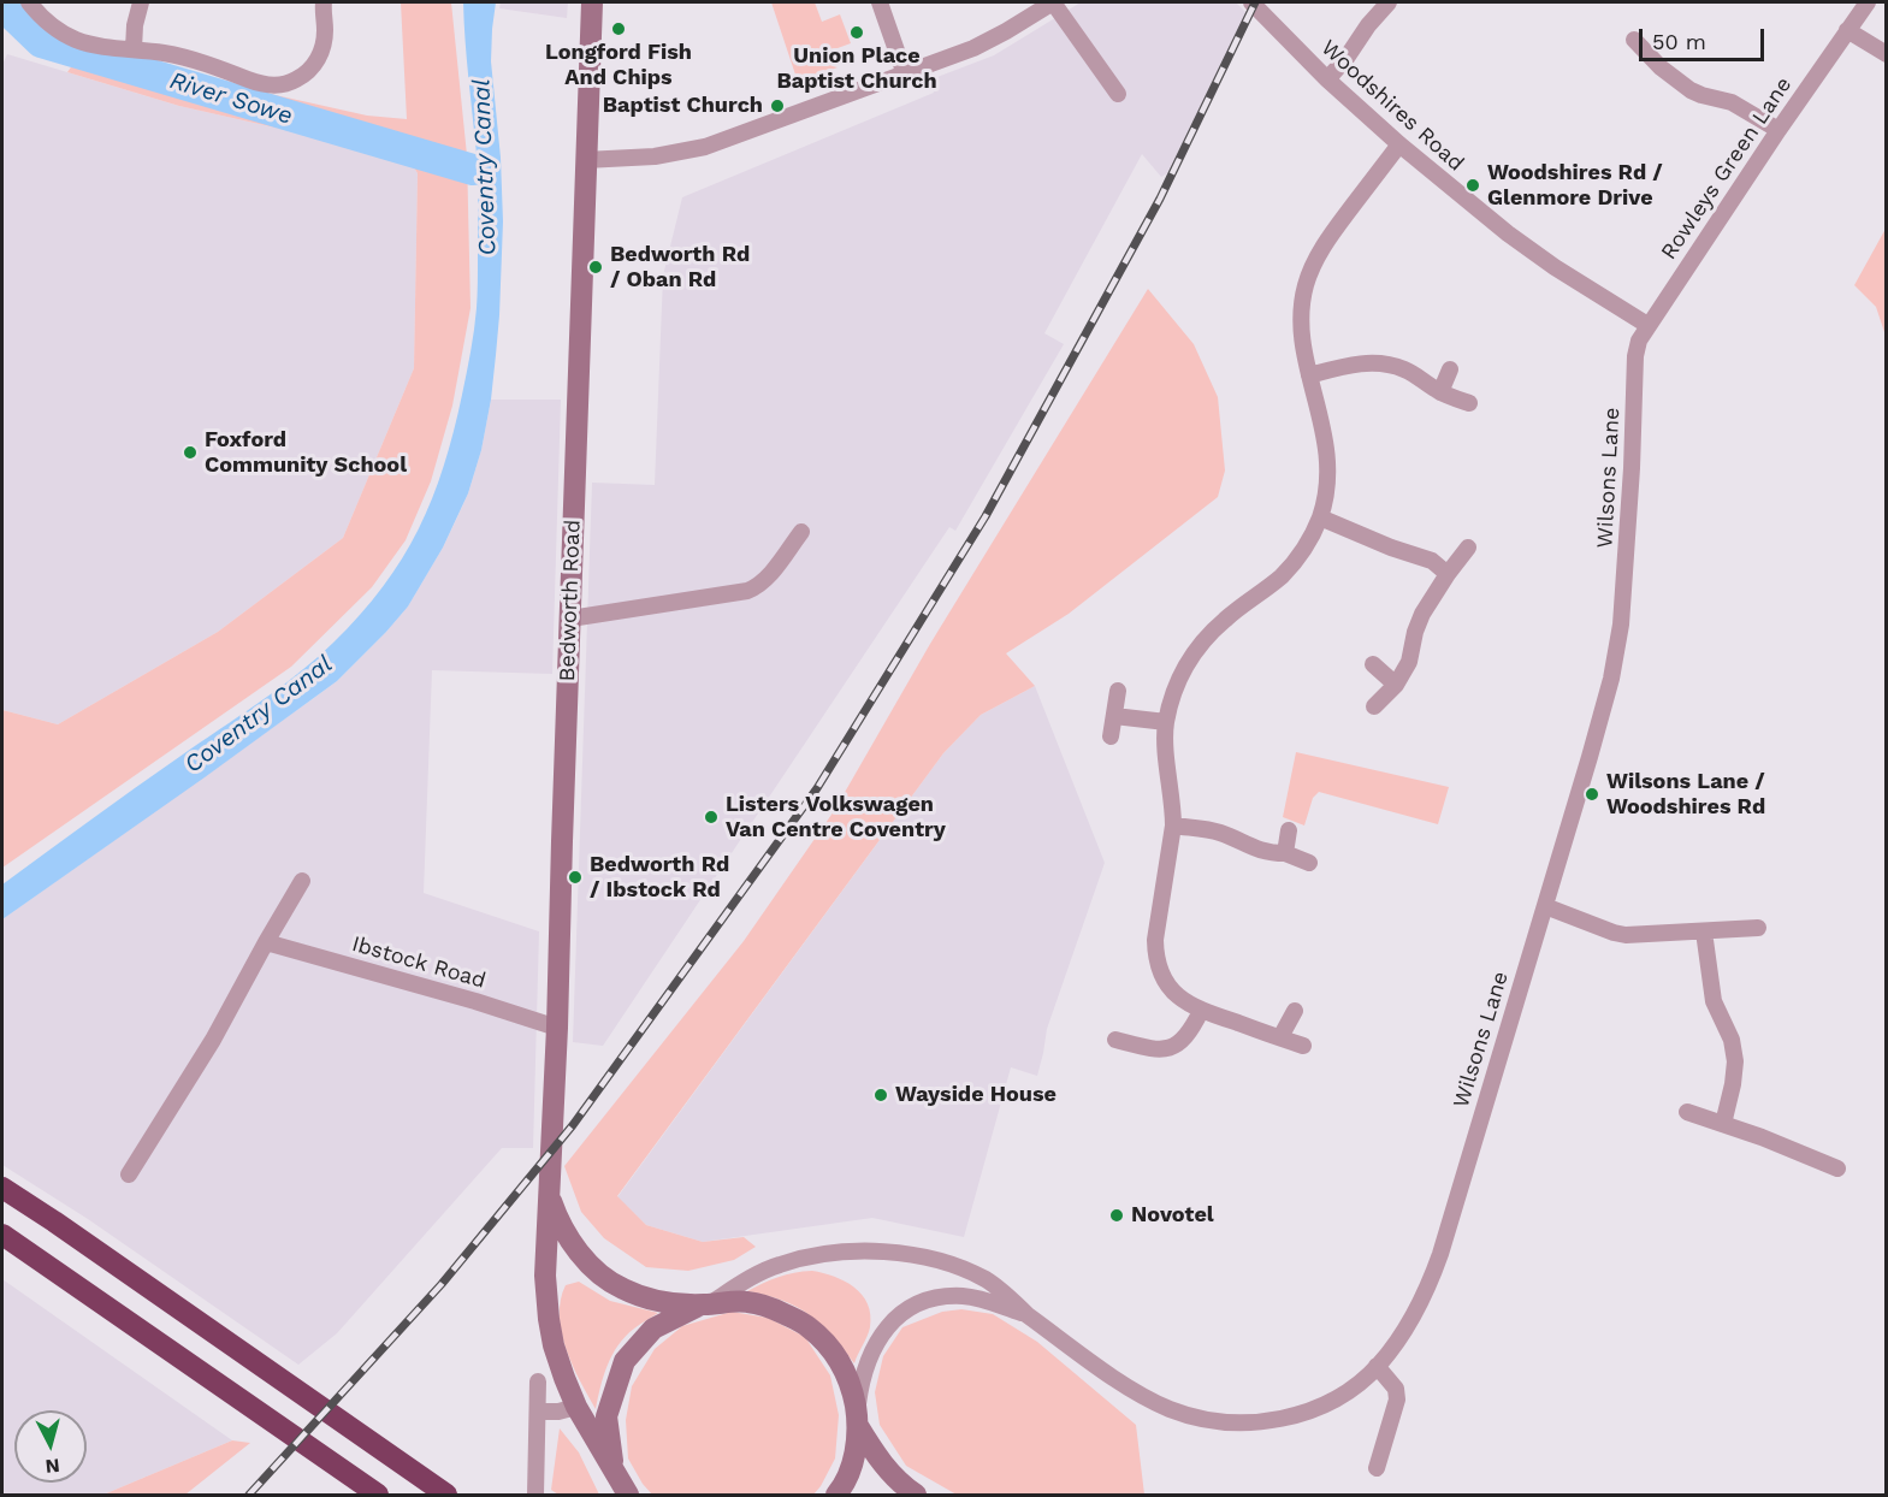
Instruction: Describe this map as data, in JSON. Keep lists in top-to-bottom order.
{
  "streets": {
    "main road": ["Bedworth Road"],
    "street": [
      "Woodshires Road",
      "Rowleys Green Lane",
      "Wilsons Lane",
      "Ibstock Road"
    ]
  },
  "crossings": [
    ["Woodshires Road", "Rowleys Green Lane"],
    ["Woodshires Road", "Wilsons Lane"],
    ["Rowleys Green Lane", "Wilsons Lane"],
    ["Bedworth Road", "Ibstock Road"]
  ],
  "water": ["River Sowe", "Coventry Canal"],
  "places": [
    "Longford Fish And Chips",
    "Union Place Baptist Church",
    "Baptist Church",
    "Woodshires Rd / Glenmore Drive",
    "Bedworth Rd / Oban Rd",
    "Foxford Community School",
    "Wilsons Lane / Woodshires Rd",
    "Listers Volkswagen Van Centre Coventry",
    "Bedworth Rd / Ibstock Rd",
    "Wayside House",
    "Novotel"
  ],
  "scale_bar": "50 m",
  "north": "bottom"
}
